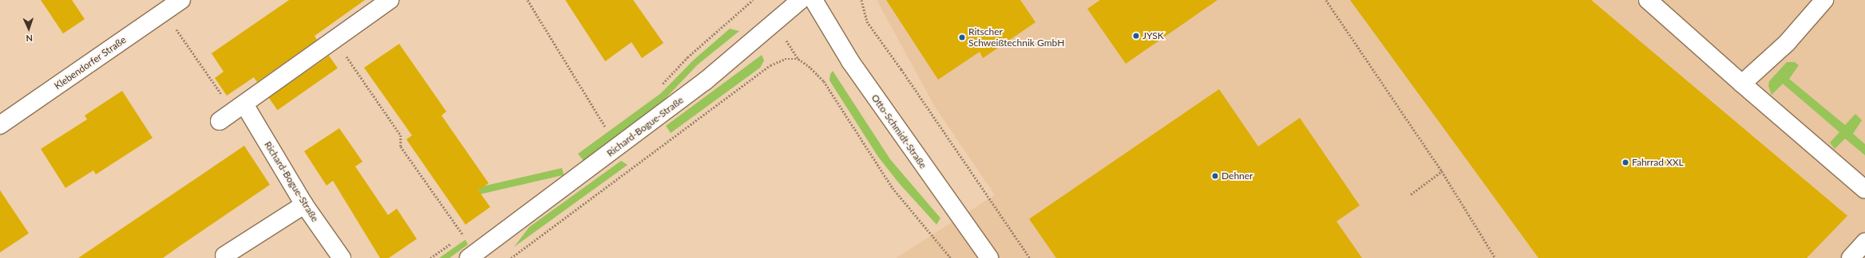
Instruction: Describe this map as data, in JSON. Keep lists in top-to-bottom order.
{
  "streets": {
    "street": ["Klebendorfer Straße", "Richard-Bogue-Straße", "Otto-Schmidt-Straße"]
  },
  "places": [
    "JYSK",
    "Ritscher Schweißtechnik GmbH",
    "Fahrrad XXL",
    "Dehner"
  ],
  "north": "bottom"
}
